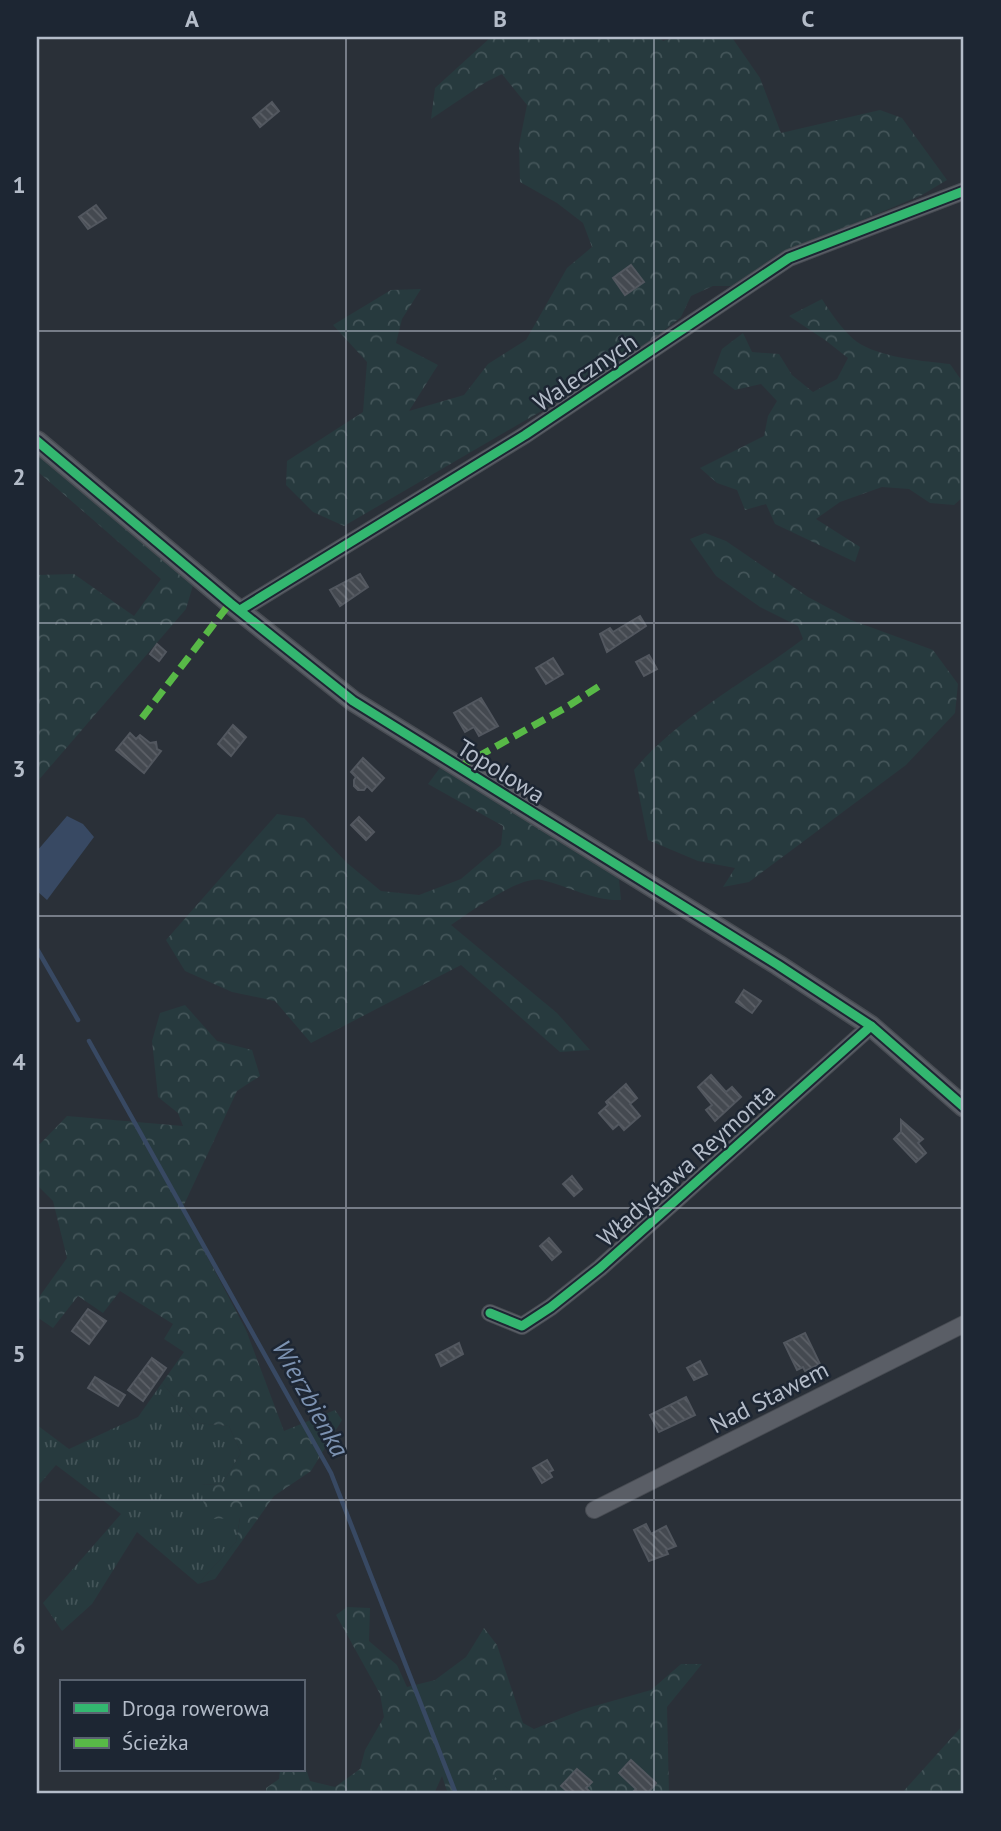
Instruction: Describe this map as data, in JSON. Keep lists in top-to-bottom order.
{
  "streets": {
    "street": [
      "Walecznych",
      "Topolowa",
      "Władysława Reymonta",
      "Nad Stawem"
    ]
  },
  "crossings": [
    ["Walecznych", "Topolowa"],
    ["Topolowa", "Władysława Reymonta"]
  ],
  "water": ["Wierzbienka"],
  "legend": ["Droga rowerowa", "Ścieżka"],
  "grid": {
    "columns": ["A", "B", "C"],
    "rows": [
      "1",
      "2",
      "3",
      "4",
      "5",
      "6"
    ]
  }
}
